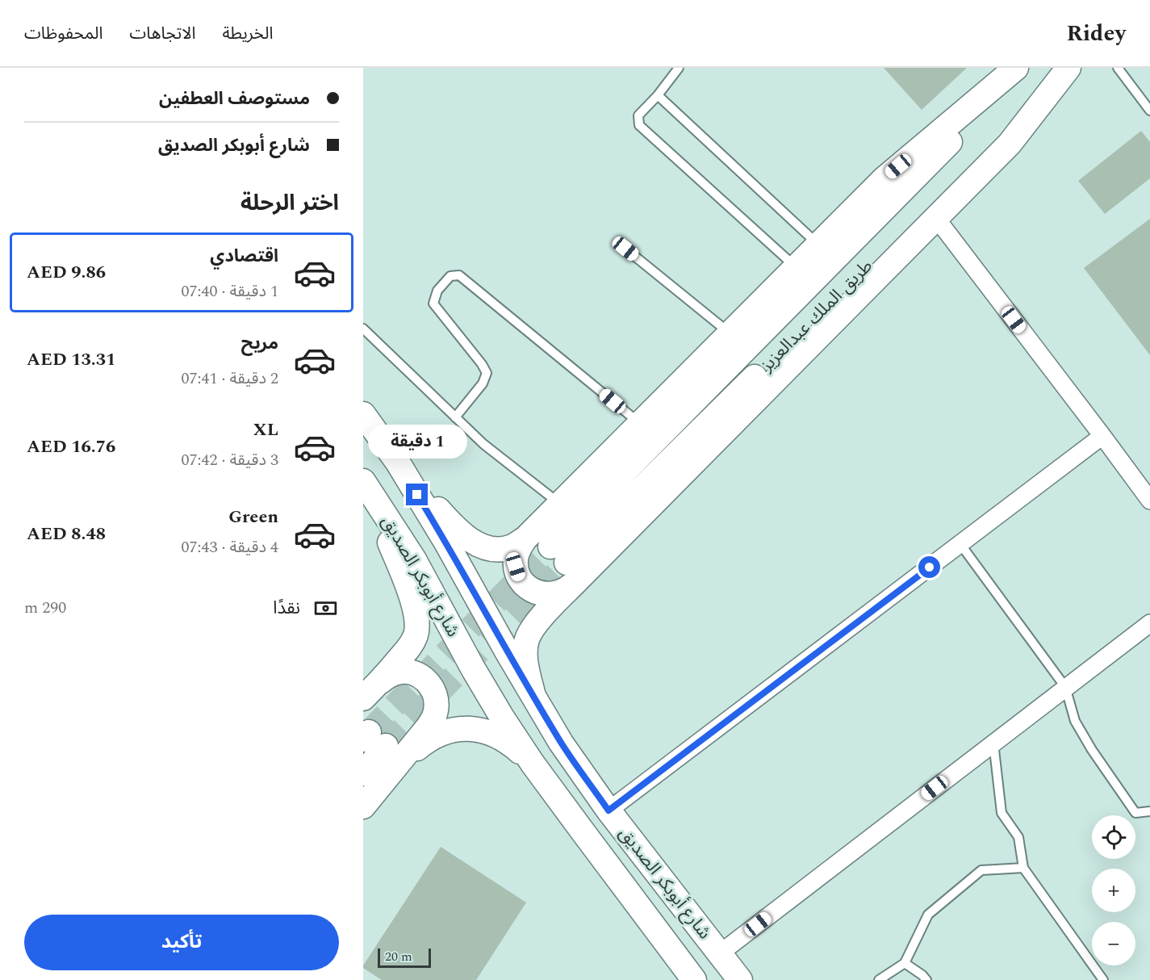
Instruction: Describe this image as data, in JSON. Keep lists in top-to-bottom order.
{
  "streets": {
    "main road": ["طريق الملك عبدالعزيز", "شارع أبوبكر الصديق"]
  },
  "scale_bar": "20 m",
  "page": {
    "header": "Ridey",
    "nav": ["الخريطة", "الاتجاهات", "المحفوظات"],
    "banner": ["مستوصف العطفين", "شارع أبوبكر الصديق"],
    "heading": "اختر الرحلة",
    "list": [
      {
        "name": "اقتصادي",
        "note": "1 دقيقة · 07:40",
        "value": "AED 9.86"
      },
      {
        "name": "مريح",
        "note": "2 دقيقة · 07:41",
        "value": "AED 13.31"
      },
      {
        "name": "XL",
        "note": "3 دقيقة · 07:42",
        "value": "AED 16.76"
      },
      {
        "name": "Green",
        "note": "4 دقيقة · 07:43",
        "value": "AED 8.48"
      }
    ],
    "bubble": "1 دقيقة",
    "pay": ["نقدًا", "290 m"],
    "map_buttons": ["+", "−"],
    "buttons": "تأكيد",
    "scale": "20 m"
  }
}
